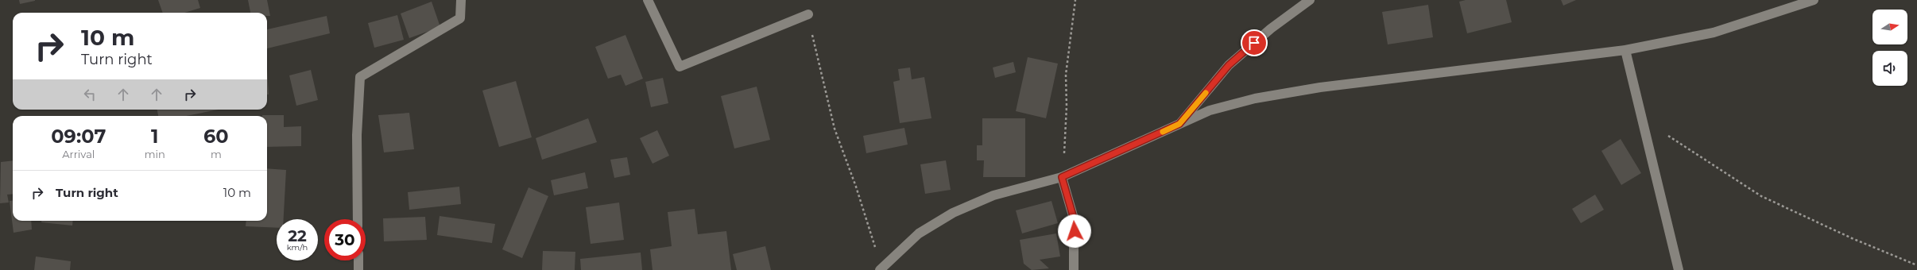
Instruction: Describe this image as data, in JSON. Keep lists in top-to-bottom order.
{
  "north": "right",
  "page": {
    "turn": ["10 m", "Turn right"],
    "eta": [
      "09:07",
      "Arrival",
      "1",
      "min",
      "60",
      "m"
    ],
    "list": [
      {
        "name": "Turn right",
        "value": "10 m"
      }
    ],
    "speed": "22 km/h",
    "limit": "30"
  }
}
